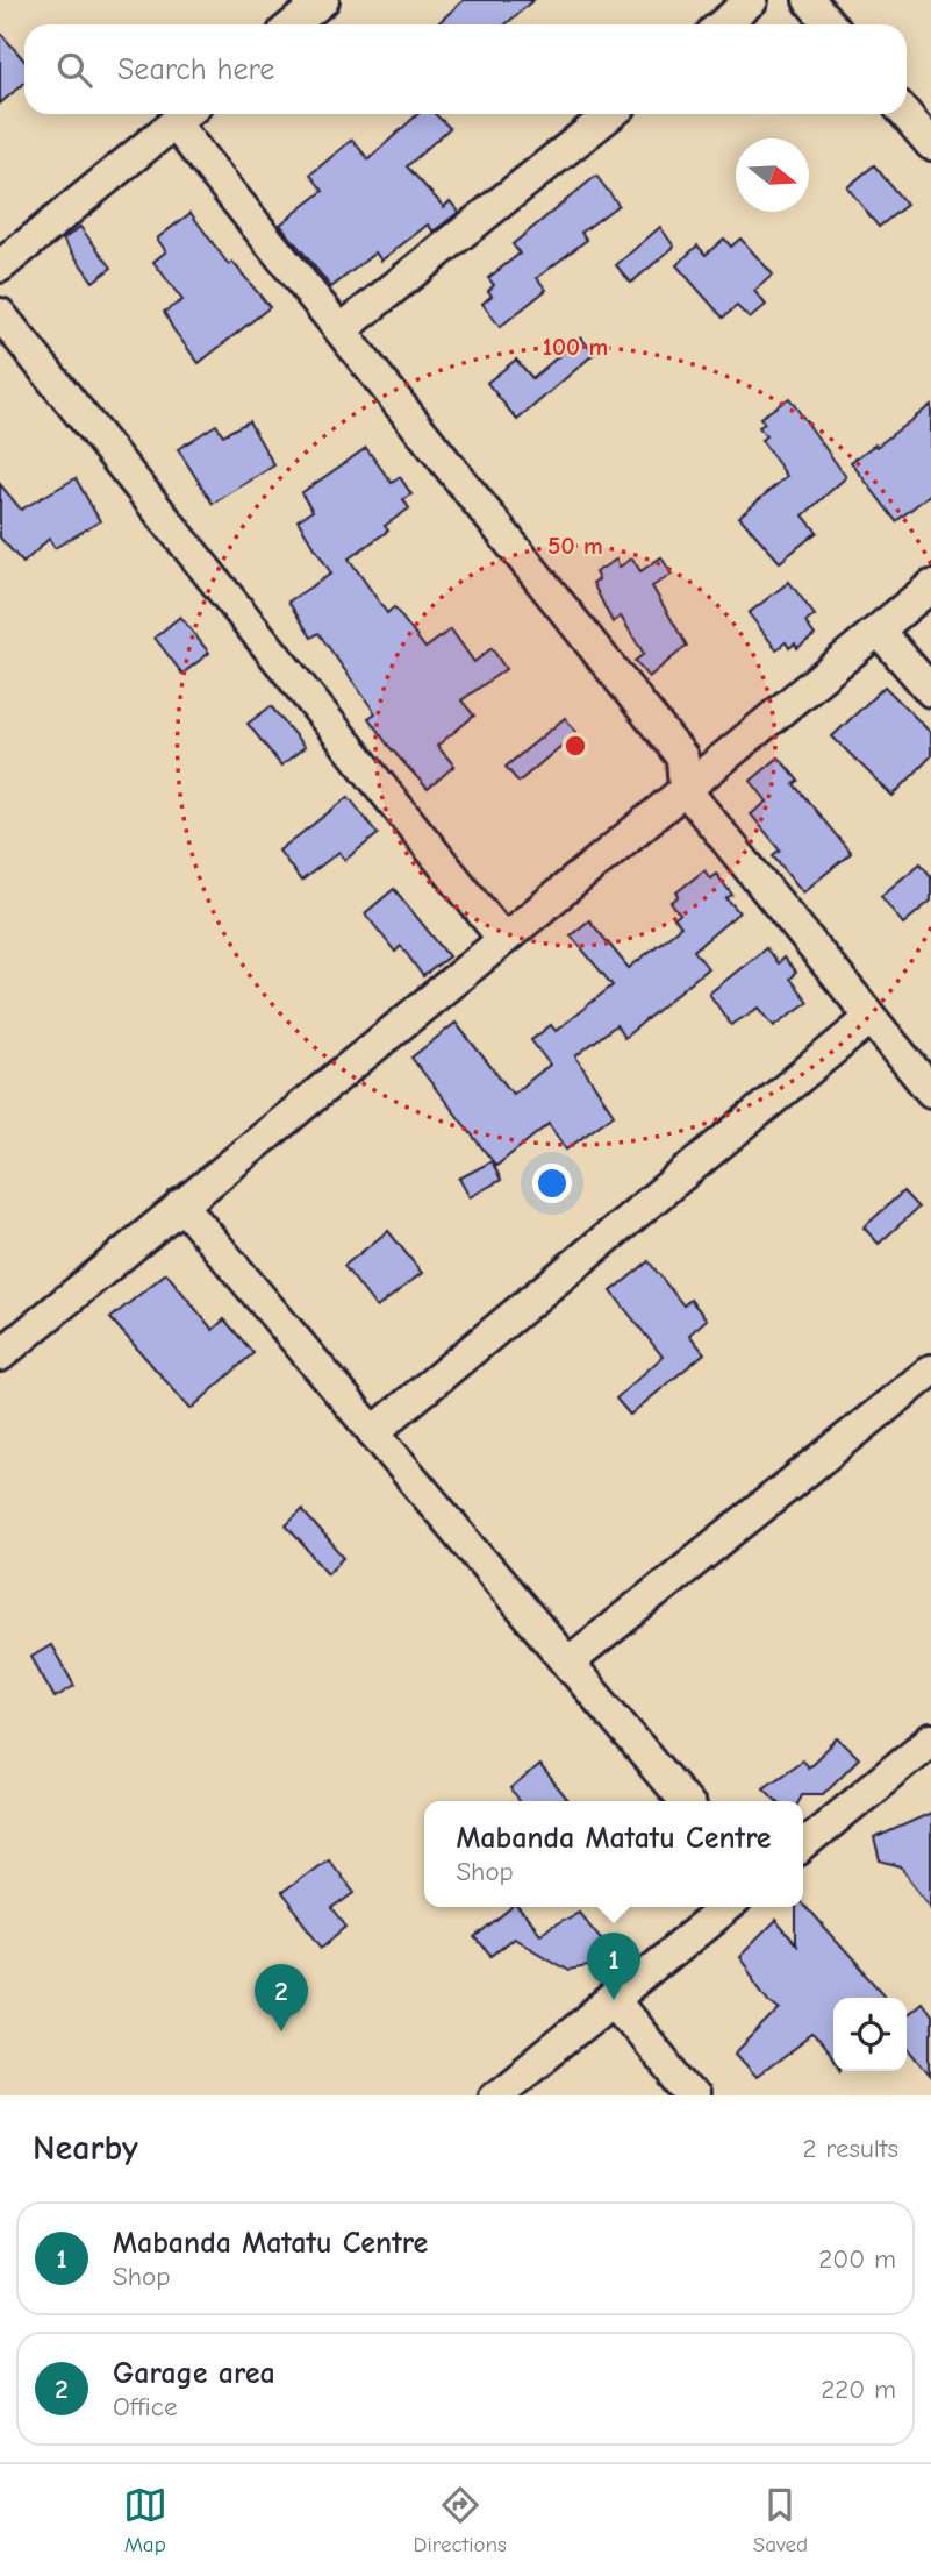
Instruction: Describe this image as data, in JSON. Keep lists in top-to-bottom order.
{
  "north": "right",
  "page": {
    "search": "Search here",
    "popup": ["Mabanda Matatu Centre", "Shop"],
    "pins": ["1", "2"],
    "heading": ["Nearby", "2 results"],
    "list": [
      {
        "mark": "1",
        "name": "Mabanda Matatu Centre",
        "note": "Shop",
        "value": "200 m"
      },
      {
        "mark": "2",
        "name": "Garage area",
        "note": "Office",
        "value": "220 m"
      }
    ],
    "nav": ["Map", "Directions", "Saved"]
  },
  "rings": ["100 m", "50 m"]
}
